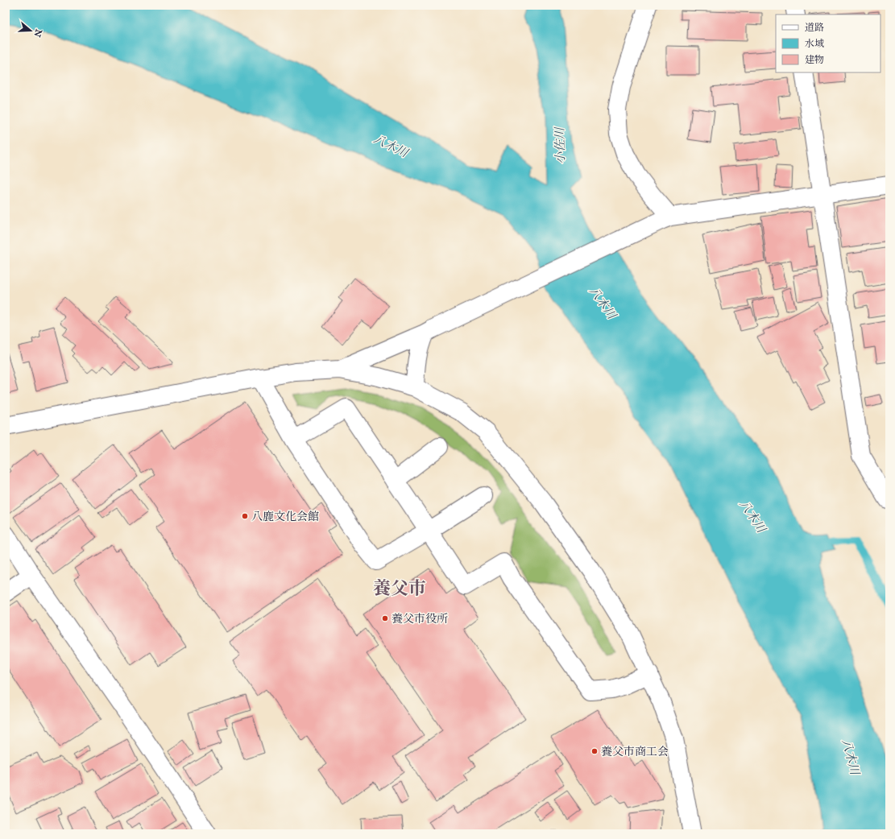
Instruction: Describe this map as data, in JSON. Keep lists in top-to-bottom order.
{
  "districts": ["養父市"],
  "water": ["八木川", "小佐川"],
  "places": ["八鹿文化会館", "養父市役所", "養父市商工会"],
  "legend": ["道路", "水域", "建物"],
  "north": "right"
}
